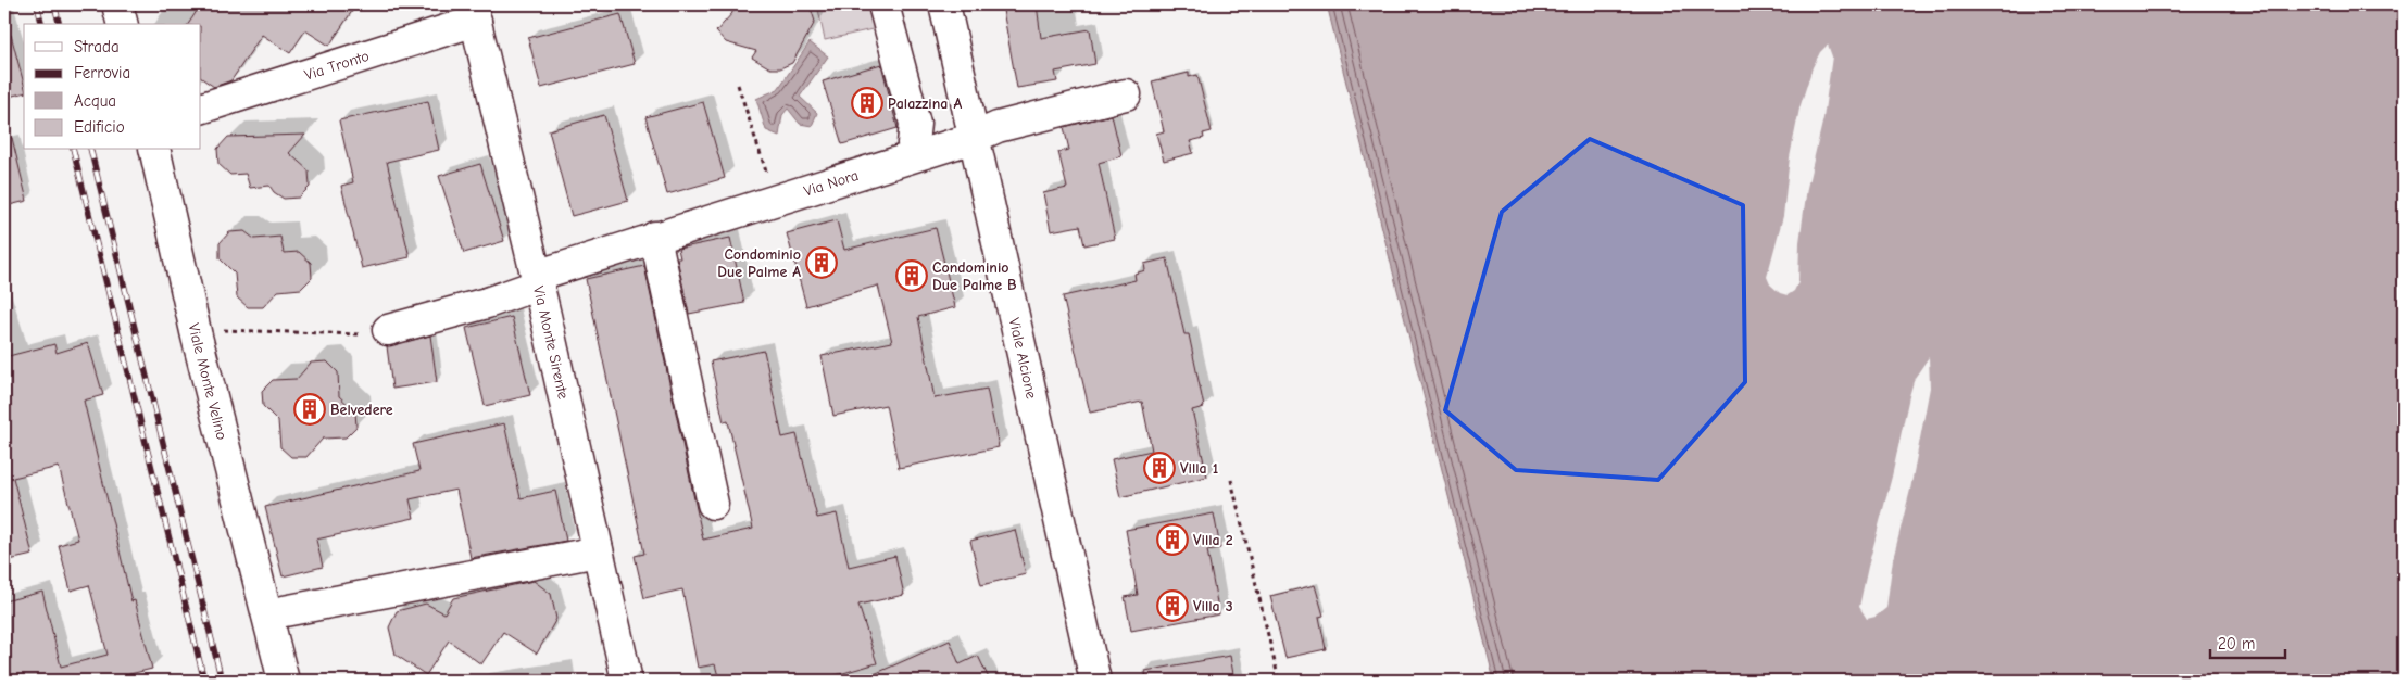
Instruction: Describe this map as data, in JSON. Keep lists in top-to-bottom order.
{
  "streets": {
    "street": [
      "Via Tronto",
      "Via Nora",
      "Via Monte Sirente",
      "Viale Alcione",
      "Viale Monte Velino"
    ]
  },
  "crossings": [
    ["Via Tronto", "Via Monte Sirente"],
    ["Via Nora", "Via Monte Sirente"],
    ["Via Nora", "Viale Alcione"]
  ],
  "places": {
    "building": [
      "Palazzina A",
      "Condominio Due Palme A",
      "Condominio Due Palme B",
      "Belvedere",
      "Villa 1",
      "Villa 2",
      "Villa 3"
    ]
  },
  "legend": [
    "Strada",
    "Ferrovia",
    "Acqua",
    "Edificio"
  ],
  "scale_bar": "20 m"
}
